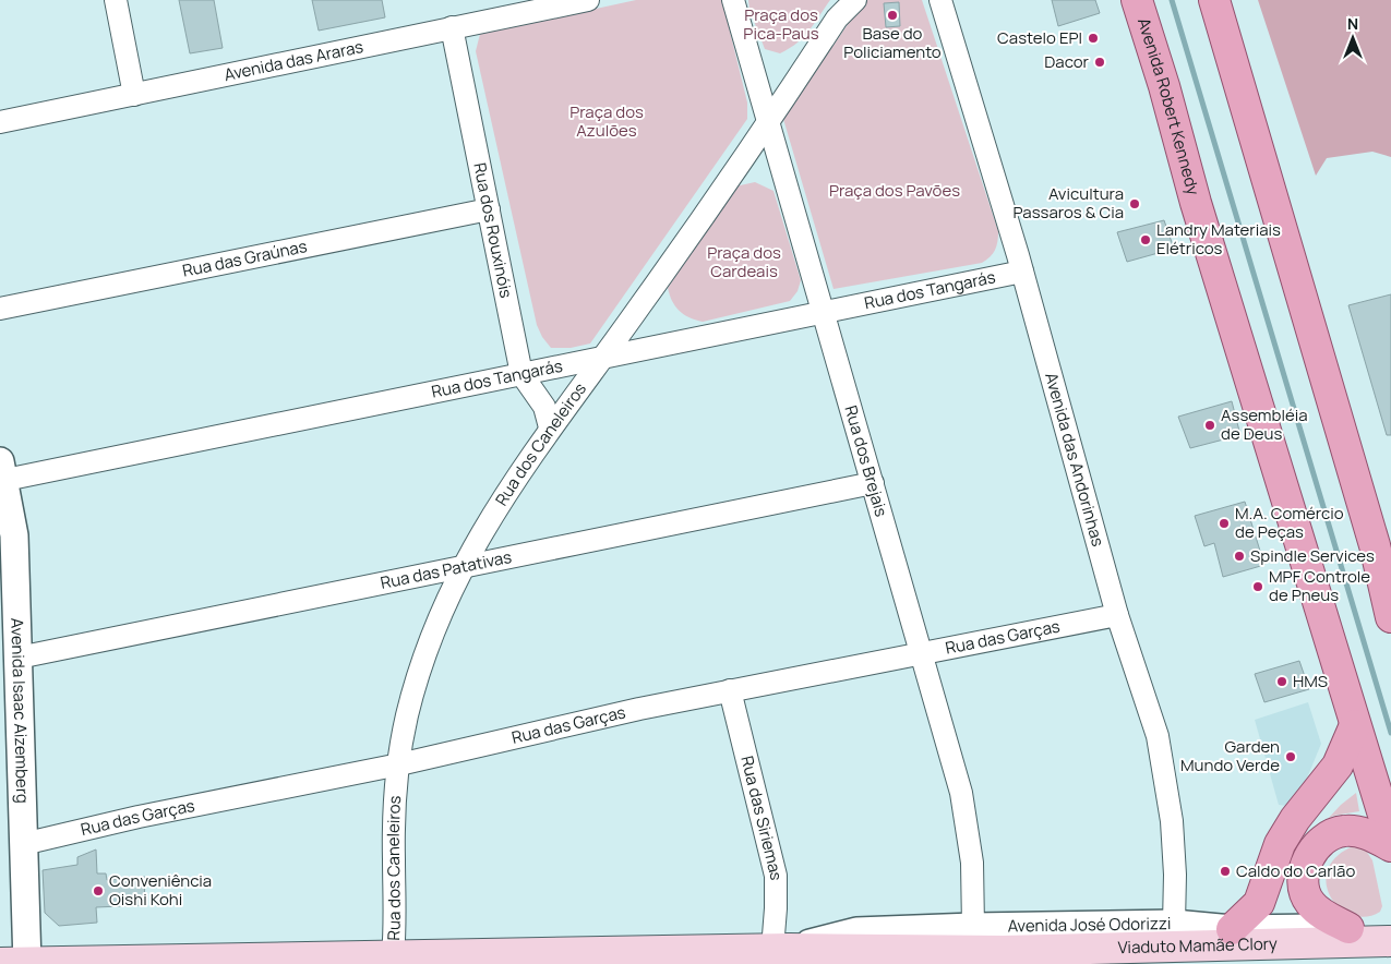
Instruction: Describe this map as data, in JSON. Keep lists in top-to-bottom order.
{
  "streets": {
    "main road": ["Avenida Robert Kennedy", "Avenida José Odorizzi", "Viaduto Mamãe Clory"],
    "street": [
      "Avenida das Araras",
      "Rua dos Rouxinóis",
      "Rua das Graúnas",
      "Rua dos Tangarás",
      "Rua dos Caneleiros",
      "Avenida das Andorinhas",
      "Rua dos Brejais",
      "Rua das Patativas",
      "Rua das Garças",
      "Avenida Isaac Aizemberg",
      "Rua das Siriemas"
    ]
  },
  "crossings": [
    ["Avenida das Araras", "Rua dos Rouxinóis"],
    ["Rua dos Rouxinóis", "Rua das Graúnas"],
    ["Rua dos Rouxinóis", "Rua dos Tangarás"],
    ["Rua dos Rouxinóis", "Rua dos Caneleiros"],
    ["Rua dos Tangarás", "Rua dos Caneleiros"],
    ["Rua dos Tangarás", "Avenida das Andorinhas"],
    ["Rua dos Tangarás", "Rua dos Brejais"],
    ["Rua dos Tangarás", "Avenida Isaac Aizemberg"],
    ["Rua dos Caneleiros", "Rua dos Brejais"],
    ["Rua dos Caneleiros", "Rua das Patativas"],
    ["Rua dos Caneleiros", "Rua das Garças"],
    ["Rua dos Caneleiros", "Avenida José Odorizzi"],
    ["Avenida das Andorinhas", "Rua das Garças"],
    ["Avenida das Andorinhas", "Avenida José Odorizzi"],
    ["Rua dos Brejais", "Rua das Patativas"],
    ["Rua dos Brejais", "Rua das Garças"],
    ["Rua dos Brejais", "Avenida José Odorizzi"],
    ["Rua das Patativas", "Avenida Isaac Aizemberg"],
    ["Rua das Garças", "Avenida Isaac Aizemberg"],
    ["Rua das Garças", "Rua das Siriemas"],
    ["Avenida Isaac Aizemberg", "Avenida José Odorizzi"],
    ["Rua das Siriemas", "Avenida José Odorizzi"],
    ["Avenida José Odorizzi", "Viaduto Mamãe Clory"]
  ],
  "parks": [
    "Praça dos Pica-Paus",
    "Praça dos Azulões",
    "Praça dos Pavões",
    "Praça dos Cardeais"
  ],
  "places": [
    "Base do Policiamento",
    "Castelo EPI",
    "Dacor",
    "Avicultura Passaros & Cia",
    "Landry Materiais Elétricos",
    "Assembléia de Deus",
    "M.A. Comércio de Peças",
    "Spindle Services",
    "MPF Controle de Pneus",
    "HMS",
    "Garden Mundo Verde",
    "Caldo do Carlão",
    "Conveniência Oishi Kohi"
  ],
  "north": "top"
}
